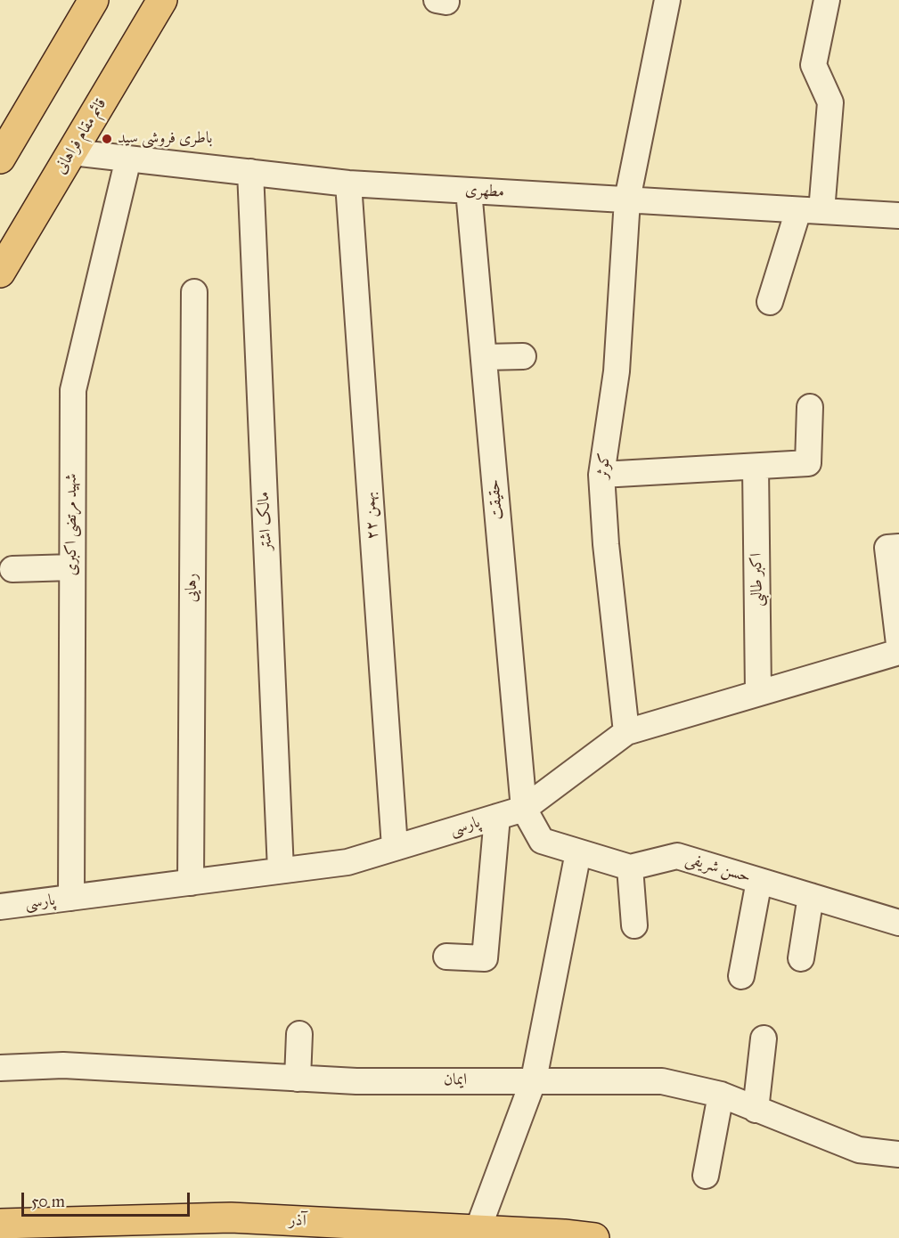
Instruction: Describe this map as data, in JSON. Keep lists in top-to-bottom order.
{
  "streets": {
    "main road": ["قائم مقام فراهانی", "آذر"],
    "street": [
      "مطهری",
      "کوثر",
      "حقیقت",
      "۲۲ بهمن",
      "مالک اشتر",
      "شهید مرتضی اکبری",
      "اکبر طالبی",
      "رهایی",
      "پارسی",
      "حسن شریفی",
      "ایمان"
    ]
  },
  "crossings": [
    ["قائم مقام فراهانی", "مطهری"],
    ["مطهری", "کوثر"],
    ["مطهری", "حقیقت"],
    ["مطهری", "۲۲ بهمن"],
    ["مطهری", "مالک اشتر"],
    ["مطهری", "شهید مرتضی اکبری"],
    ["کوثر", "پارسی"],
    ["حقیقت", "پارسی"],
    ["حقیقت", "حسن شریفی"],
    ["۲۲ بهمن", "پارسی"],
    ["مالک اشتر", "پارسی"],
    ["شهید مرتضی اکبری", "پارسی"],
    ["اکبر طالبی", "پارسی"],
    ["رهایی", "پارسی"],
    ["پارسی", "حسن شریفی"]
  ],
  "places": ["باطری فروشی سید"],
  "scale_bar": "50 m"
}
